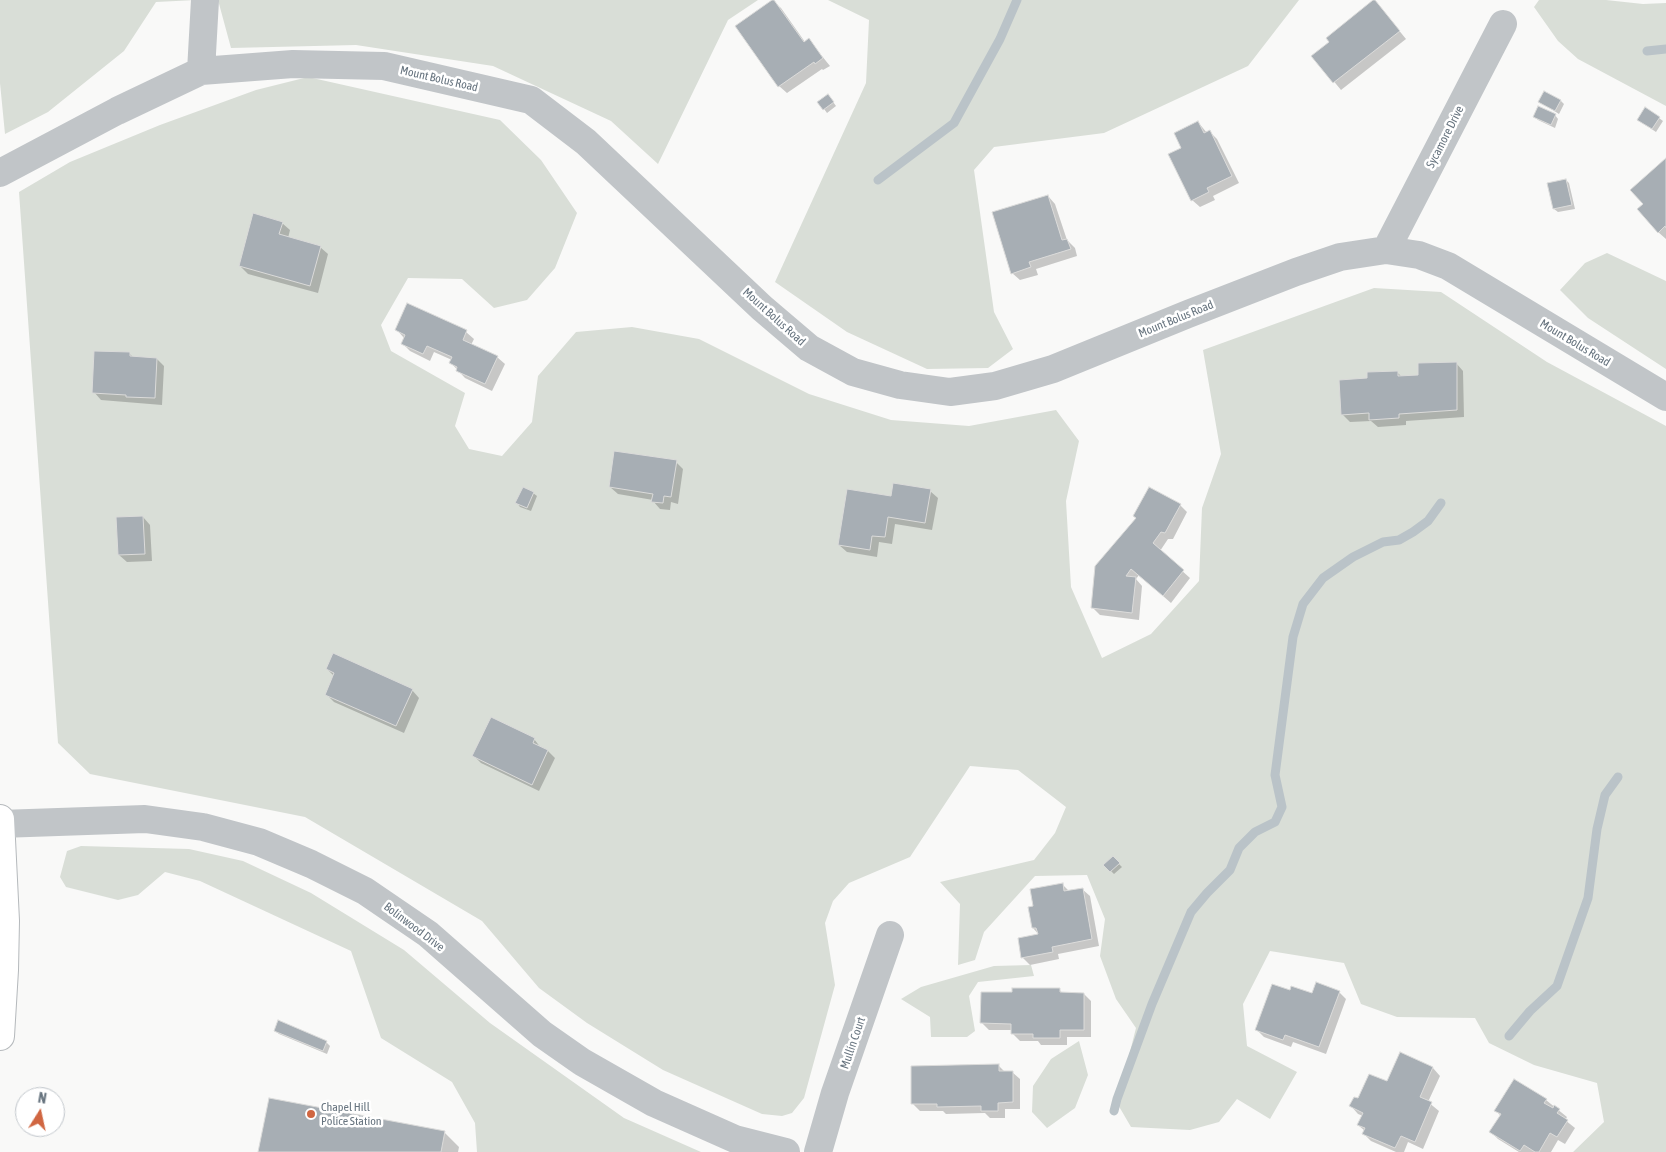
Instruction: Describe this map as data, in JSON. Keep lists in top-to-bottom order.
{
  "streets": {
    "street": [
      "Mount Bolus Road",
      "Sycamore Drive",
      "Bolinwood Drive",
      "Mullin Court"
    ]
  },
  "crossings": [
    ["Mount Bolus Road", "Sycamore Drive"]
  ],
  "places": ["Chapel Hill Police Station"],
  "north": "top"
}
